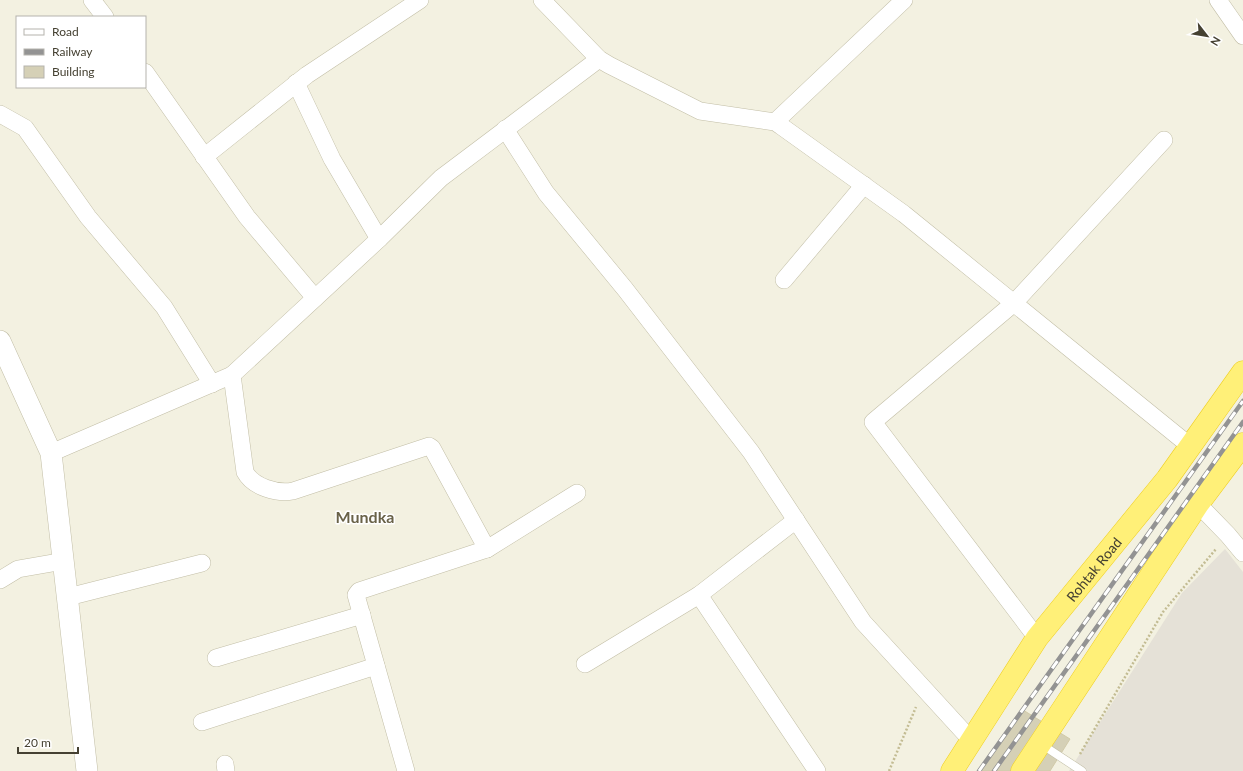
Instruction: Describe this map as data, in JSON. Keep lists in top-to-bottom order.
{
  "streets": {
    "highway": ["Rohtak Road"]
  },
  "districts": ["Mundka"],
  "legend": ["Road", "Railway", "Building"],
  "scale_bar": "20 m",
  "north": "bottom right"
}
